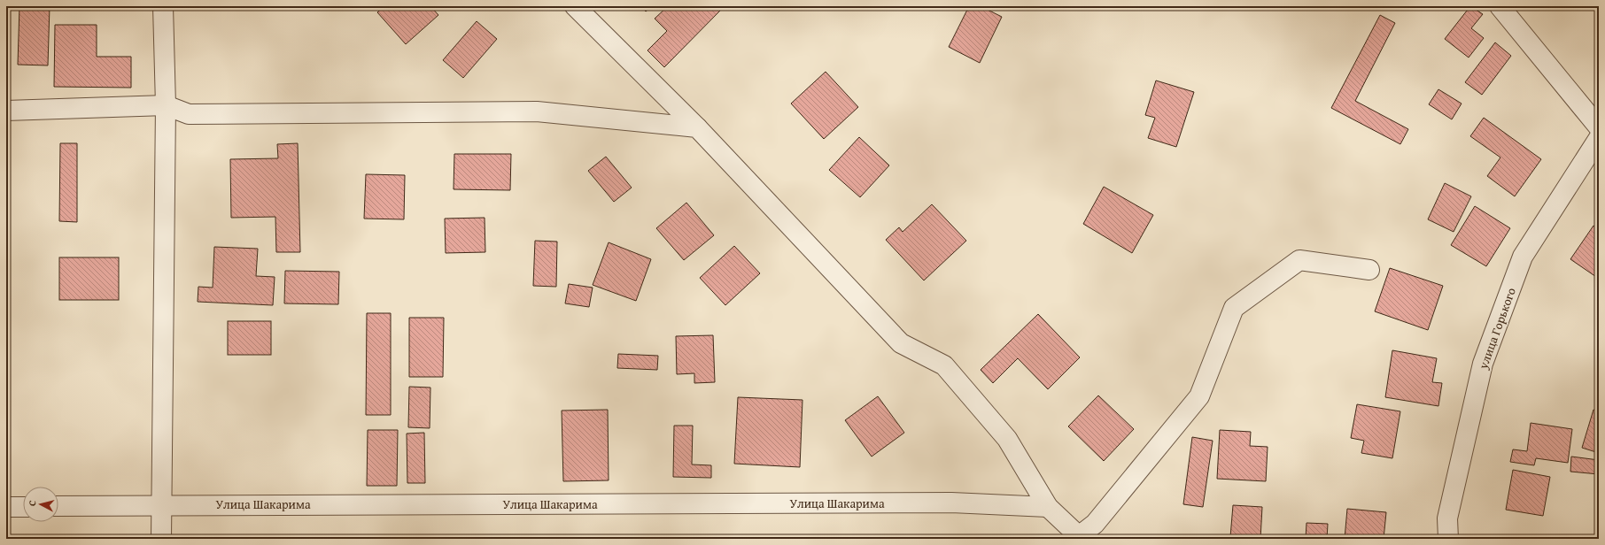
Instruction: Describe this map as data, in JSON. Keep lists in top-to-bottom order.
{
  "streets": {
    "street": ["улица Горького", "Улица Шакарима"]
  },
  "north": "left"
}
